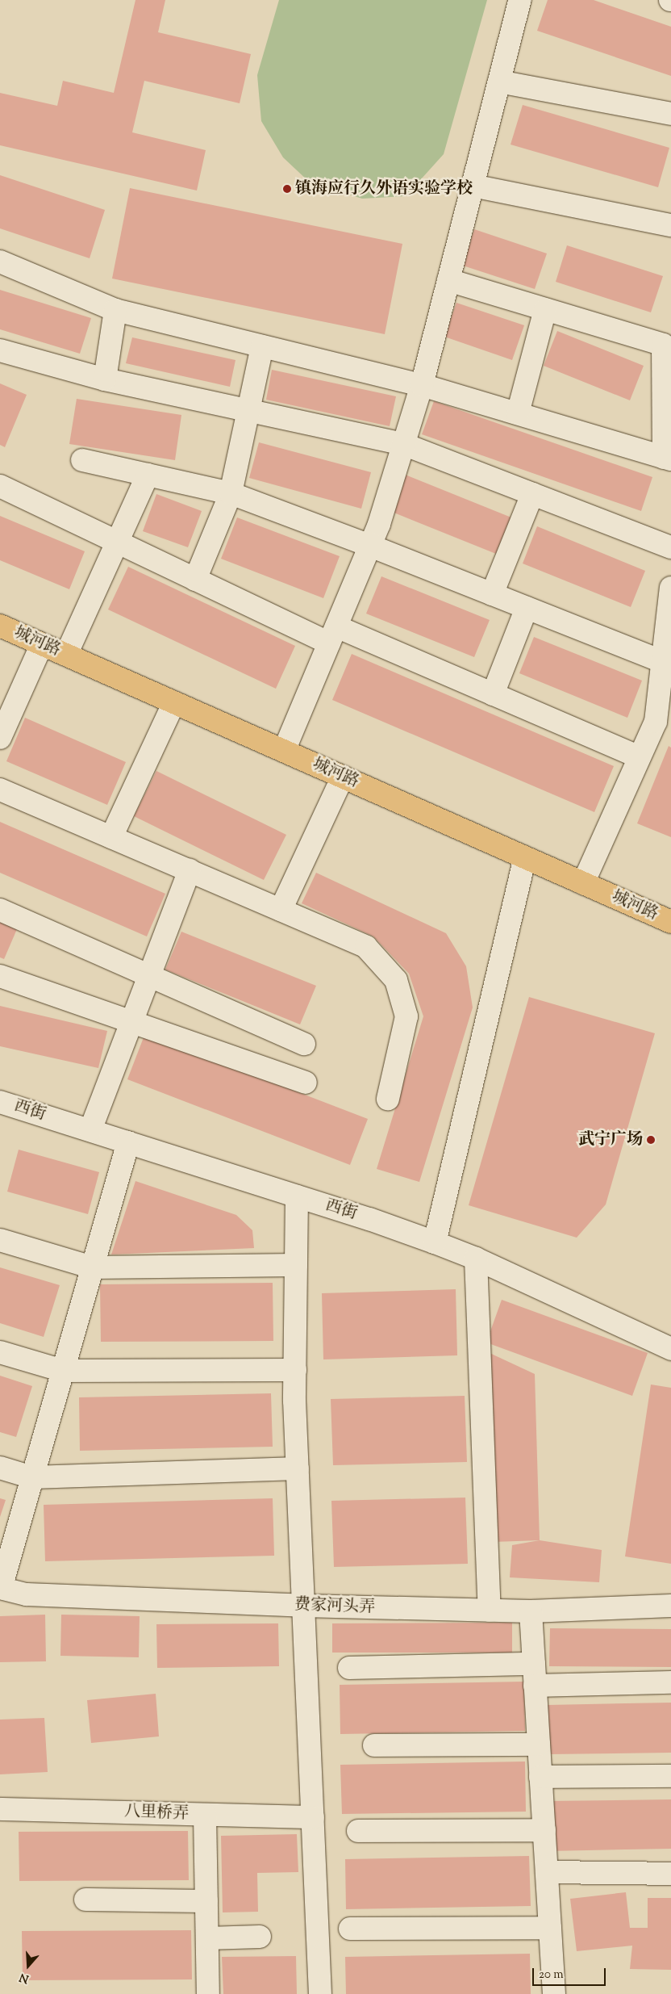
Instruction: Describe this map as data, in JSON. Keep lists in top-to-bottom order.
{
  "streets": {
    "main road": ["城河路"],
    "street": ["西街", "费家河头弄", "八里桥弄"]
  },
  "places": ["镇海应行久外语实验学校", "武宁广场"],
  "scale_bar": "20 m",
  "north": "bottom"
}
